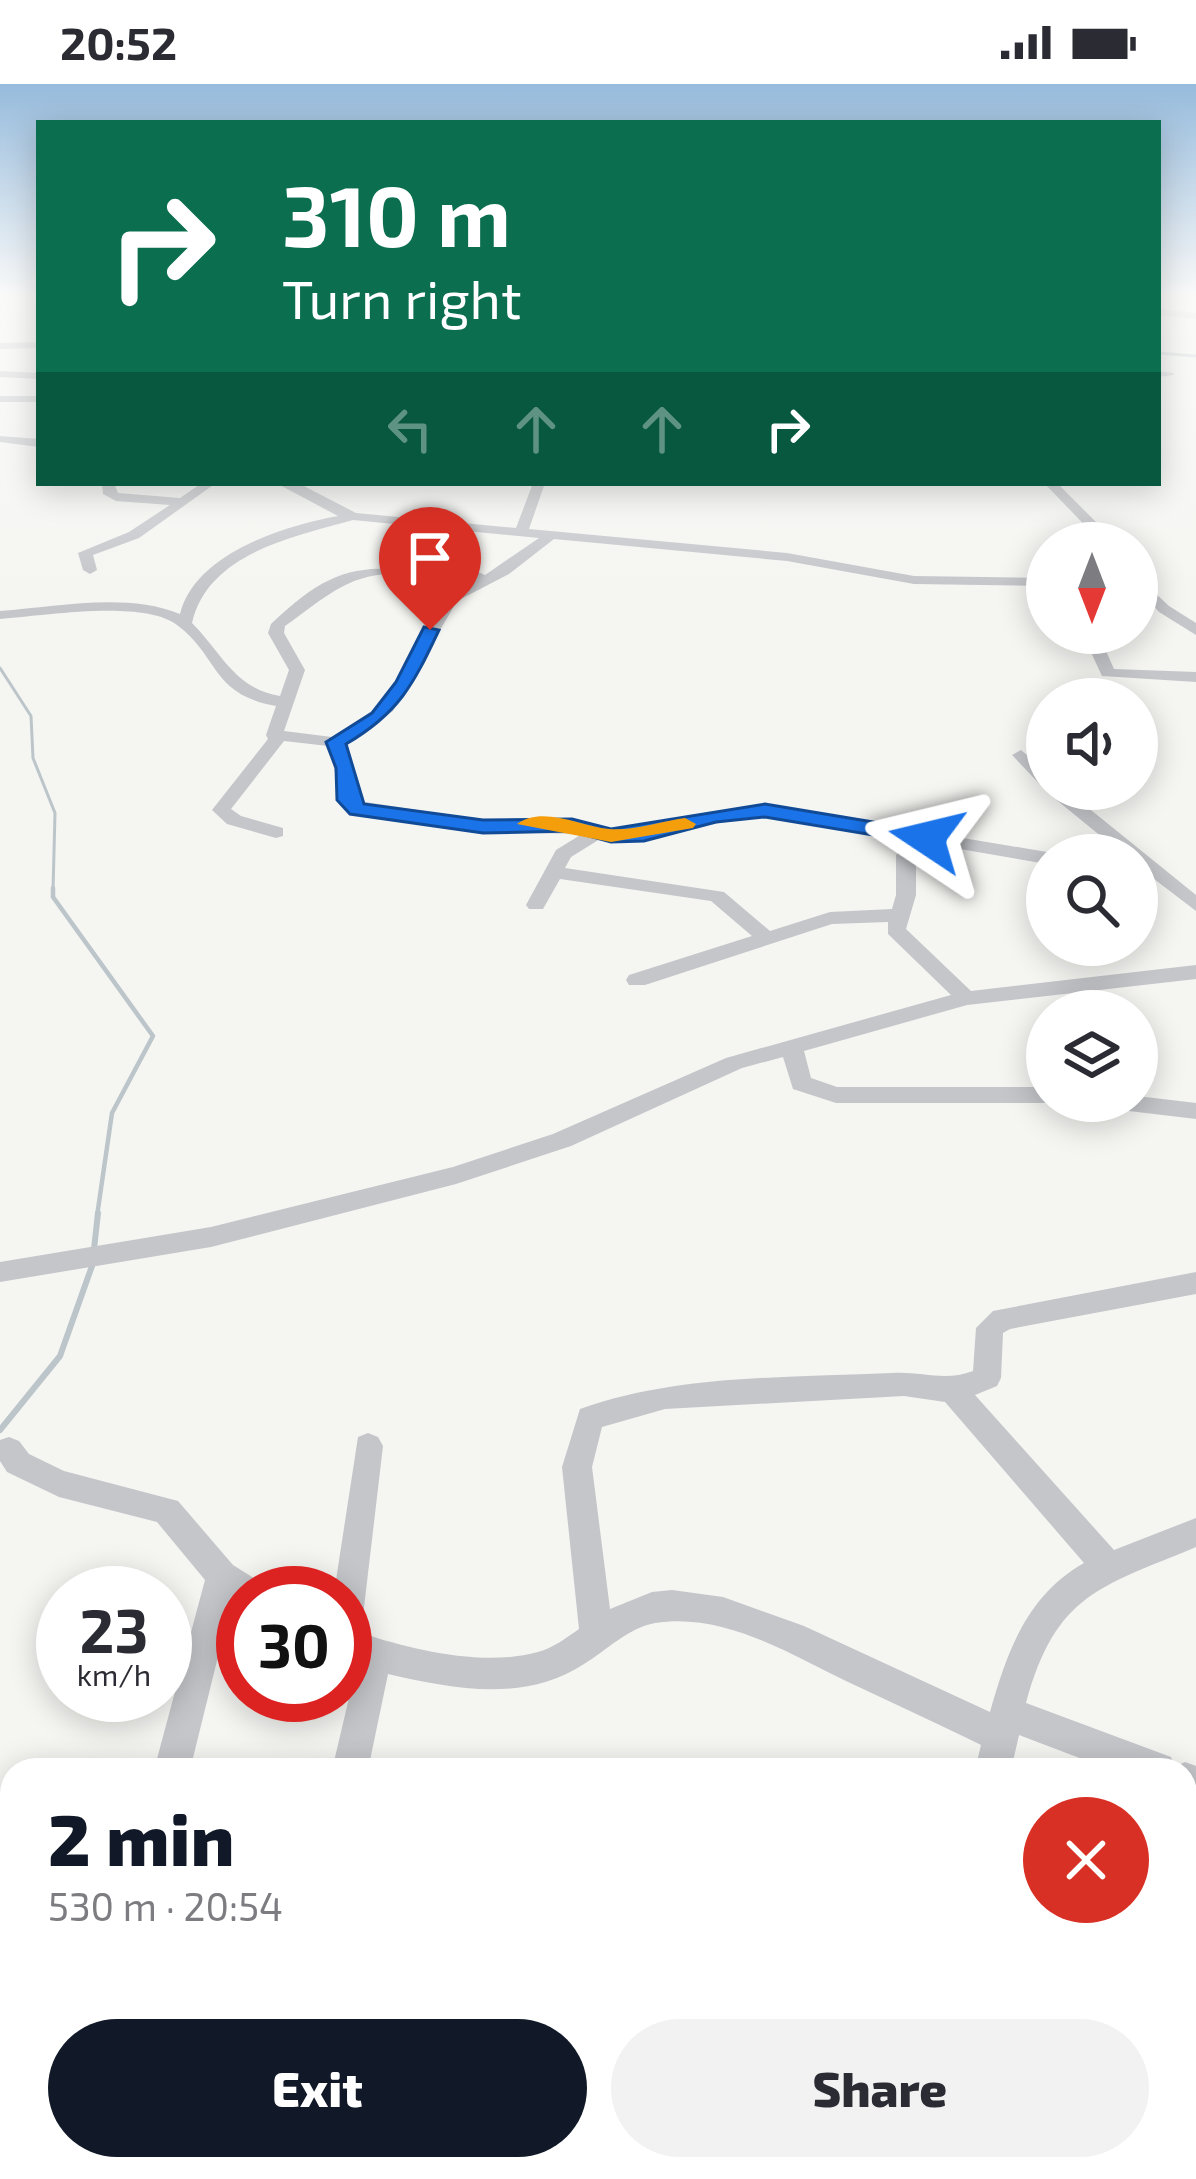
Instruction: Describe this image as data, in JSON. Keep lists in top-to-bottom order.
{
  "north": "bottom",
  "page": {
    "status": "20:52",
    "turn": ["310 m", "Turn right"],
    "speed": "23 km/h",
    "limit": "30",
    "heading": ["2 min", "530 m · 20:54"],
    "buttons": ["Exit", "Share"]
  }
}
